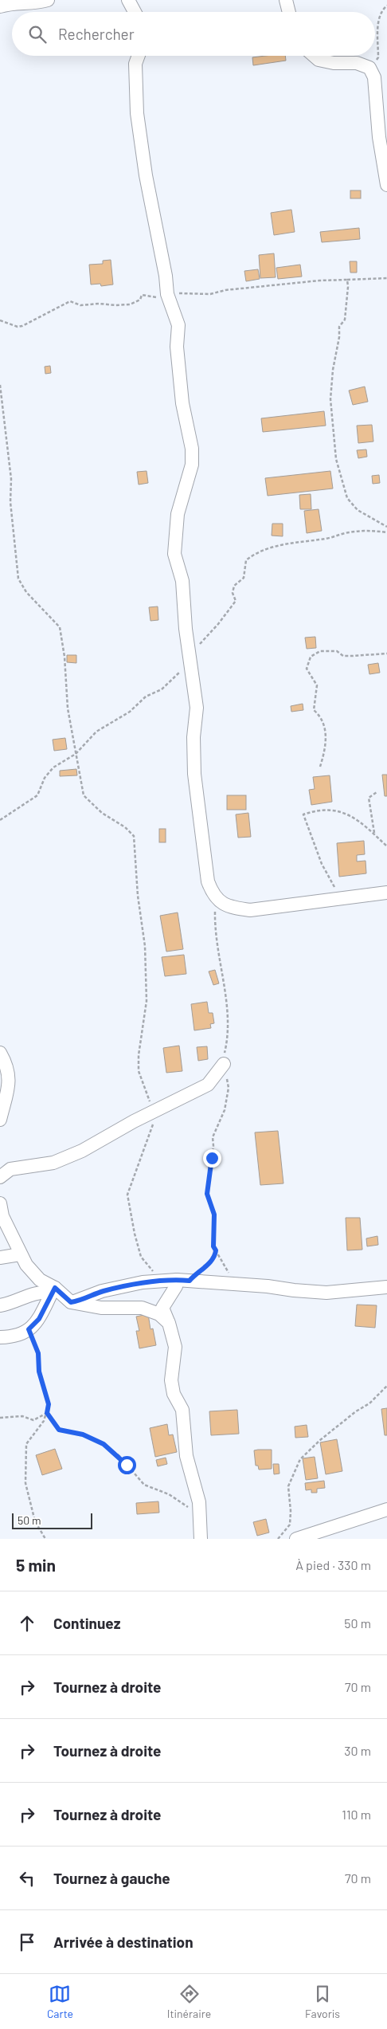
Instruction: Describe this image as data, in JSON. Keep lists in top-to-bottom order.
{
  "scale_bar": "50 m",
  "page": {
    "search": "Rechercher",
    "scale": "50 m",
    "heading": ["5 min", "À pied · 330 m"],
    "list": [
      ["Continuez", "50 m"],
      ["Tournez à droite", "70 m"],
      ["Tournez à droite", "30 m"],
      ["Tournez à droite", "110 m"],
      ["Tournez à gauche", "70 m"],
      "Arrivée à destination"
    ],
    "nav": ["Carte", "Itinéraire", "Favoris"]
  }
}
